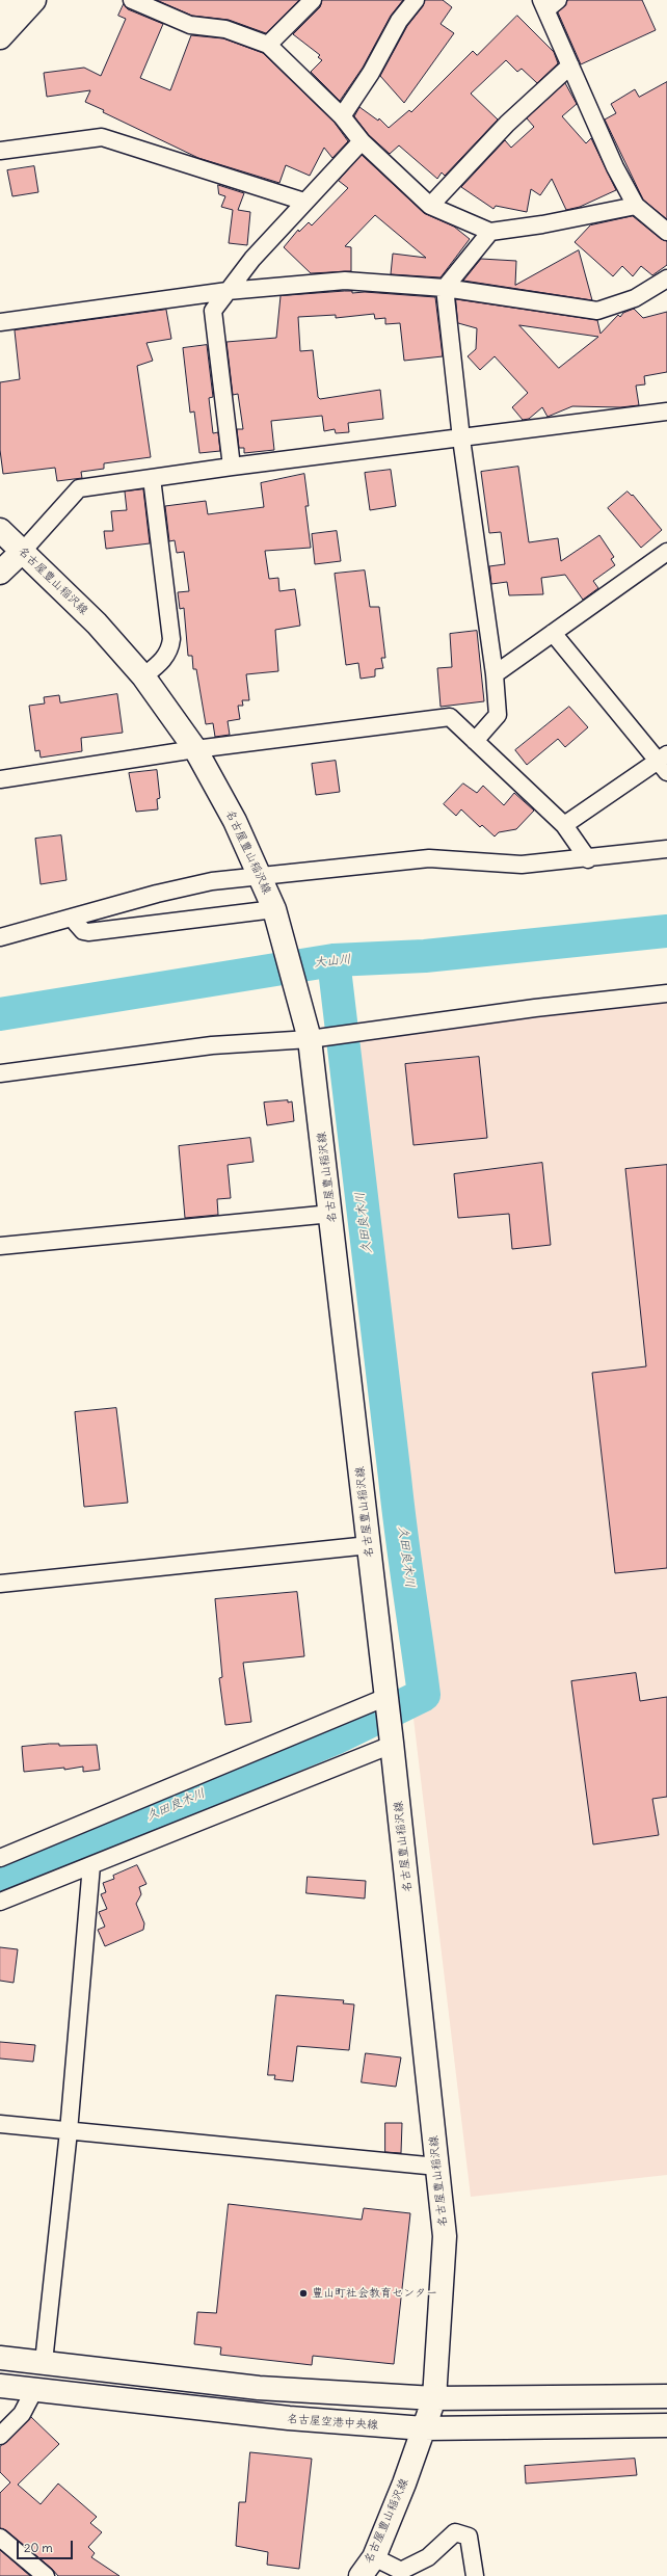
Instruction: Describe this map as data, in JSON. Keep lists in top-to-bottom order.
{
  "streets": {
    "main road": ["名古屋豊山稲沢線", "名古屋空港中央線"]
  },
  "crossings": [
    ["名古屋豊山稲沢線", "名古屋空港中央線"]
  ],
  "water": ["大山川", "久田良木川"],
  "places": ["豊山町社会教育センター"],
  "scale_bar": "20 m"
}
